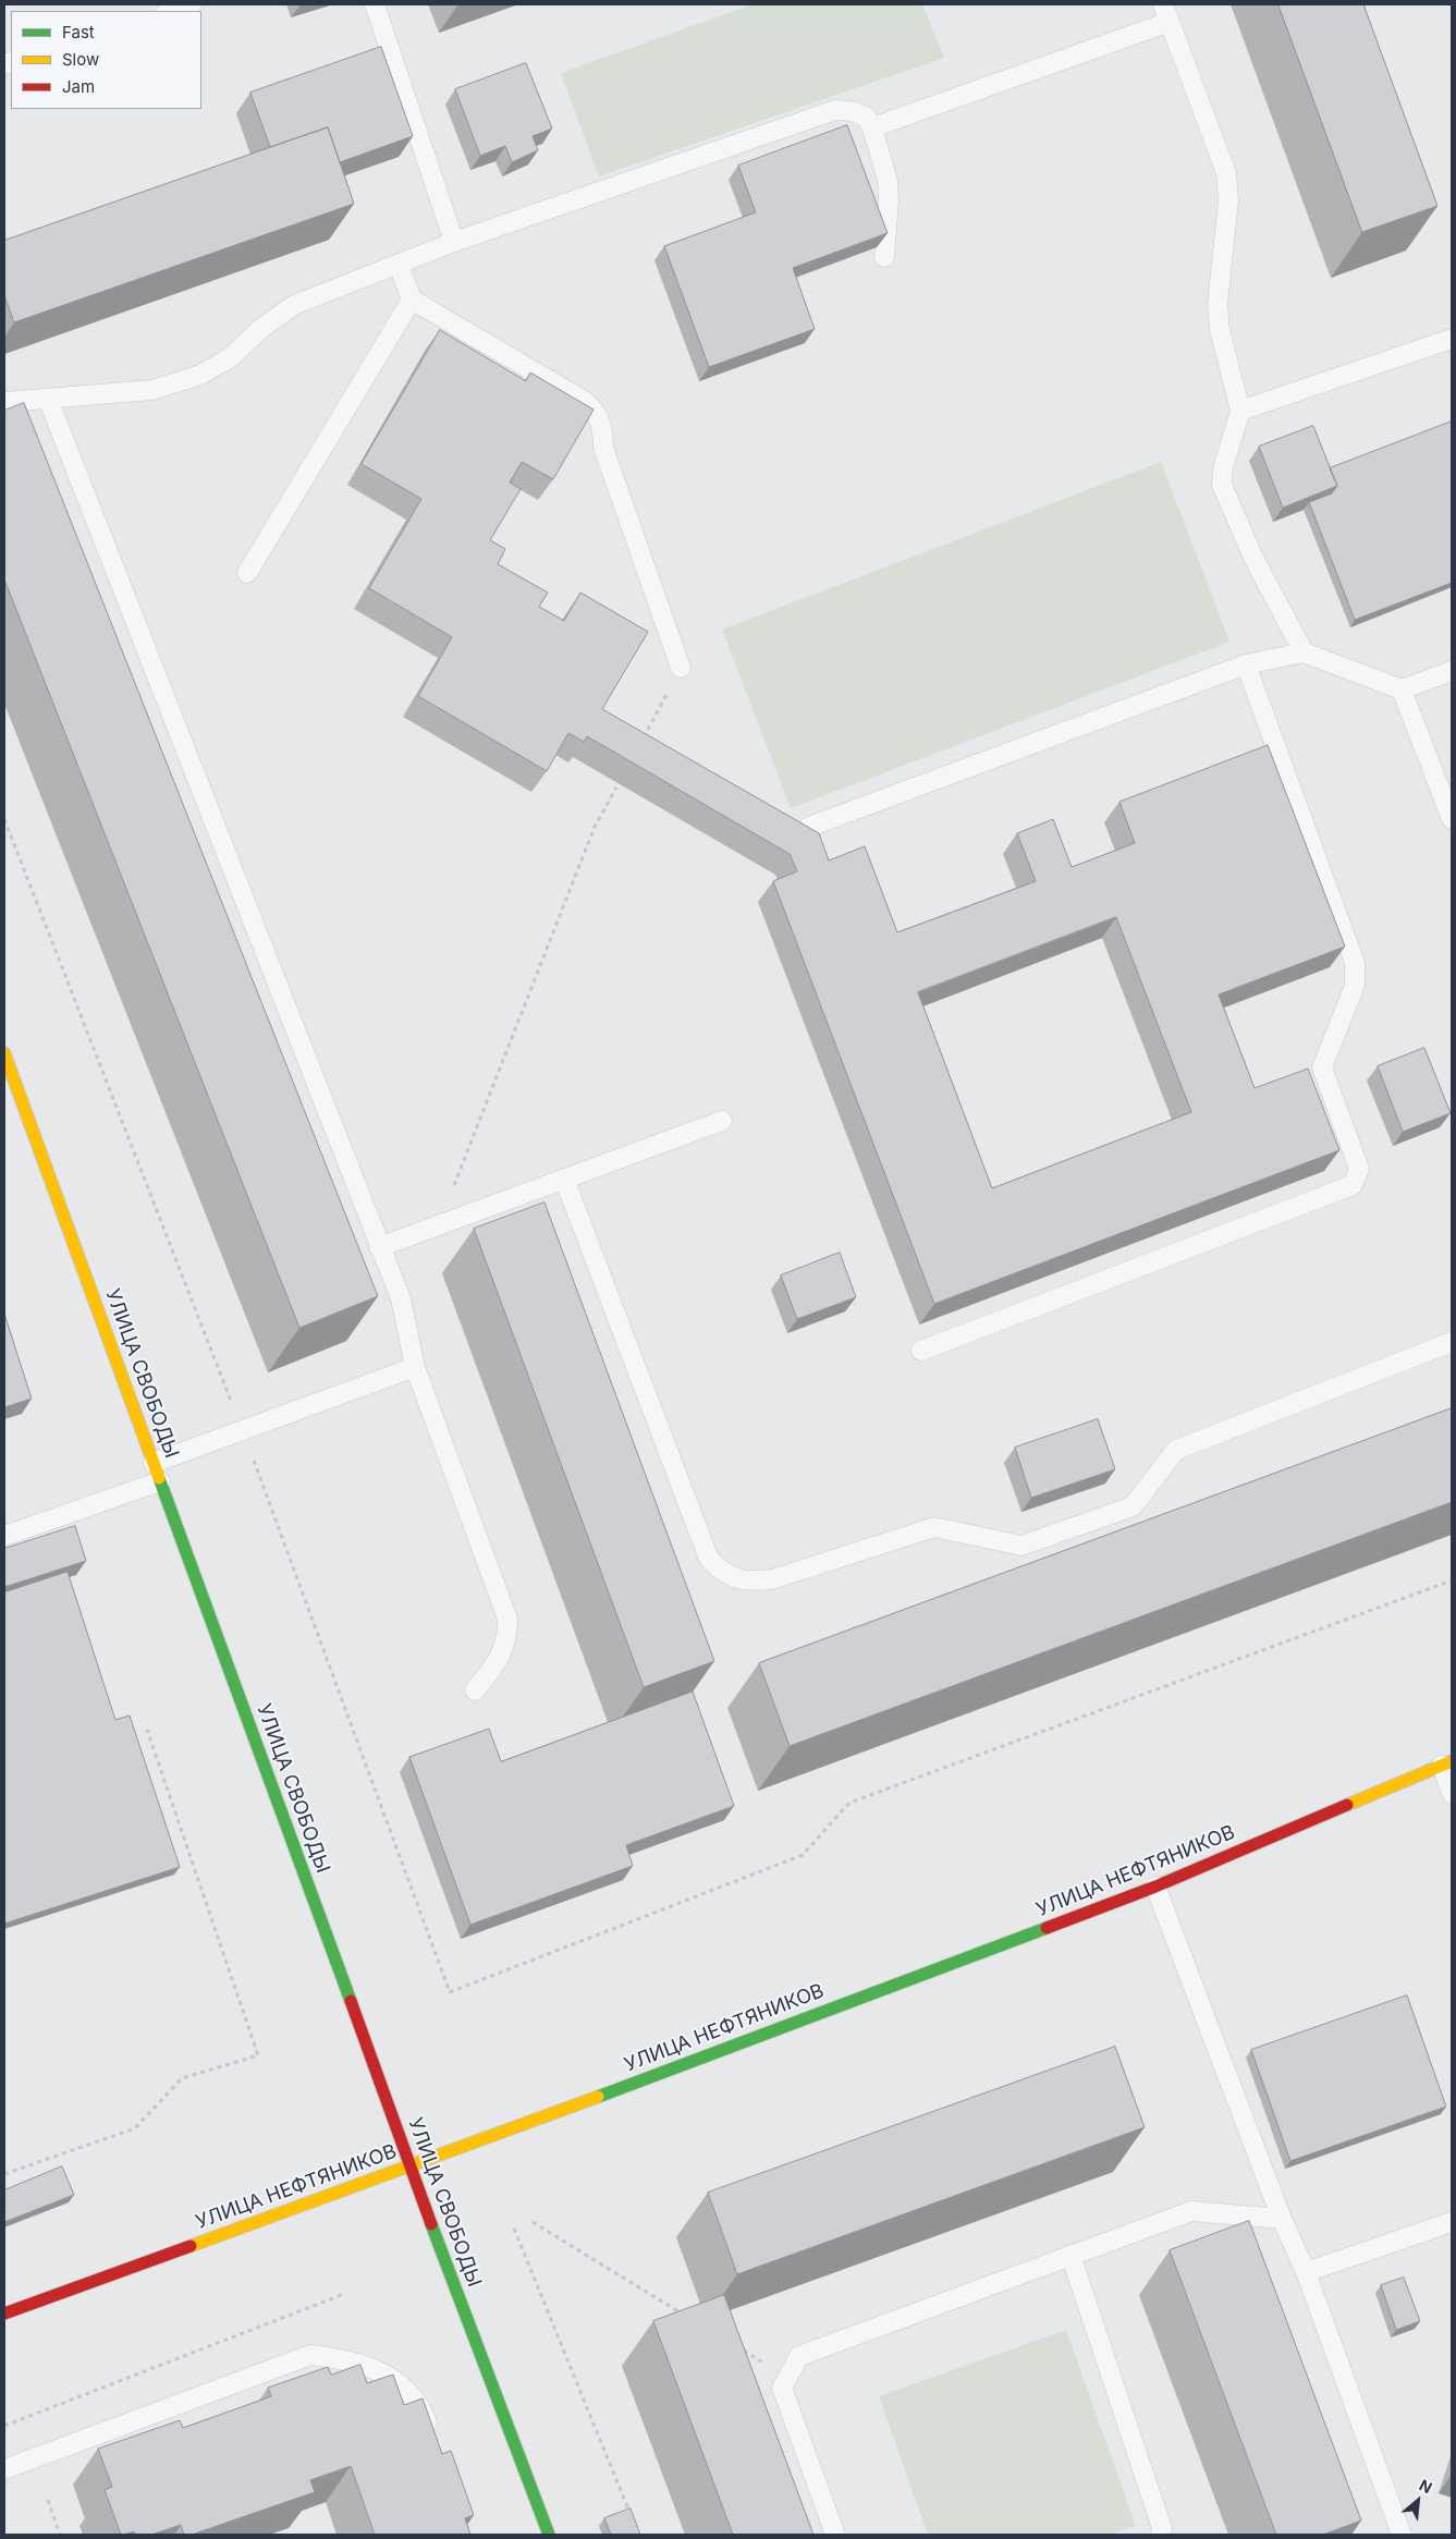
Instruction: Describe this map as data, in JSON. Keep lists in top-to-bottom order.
{
  "streets": {
    "main road": ["УЛИЦА СВОБОДЫ", "УЛИЦА НЕФТЯНИКОВ"]
  },
  "crossings": [
    ["УЛИЦА СВОБОДЫ", "УЛИЦА НЕФТЯНИКОВ"]
  ],
  "legend": ["Fast", "Slow", "Jam"],
  "north": "top right"
}
